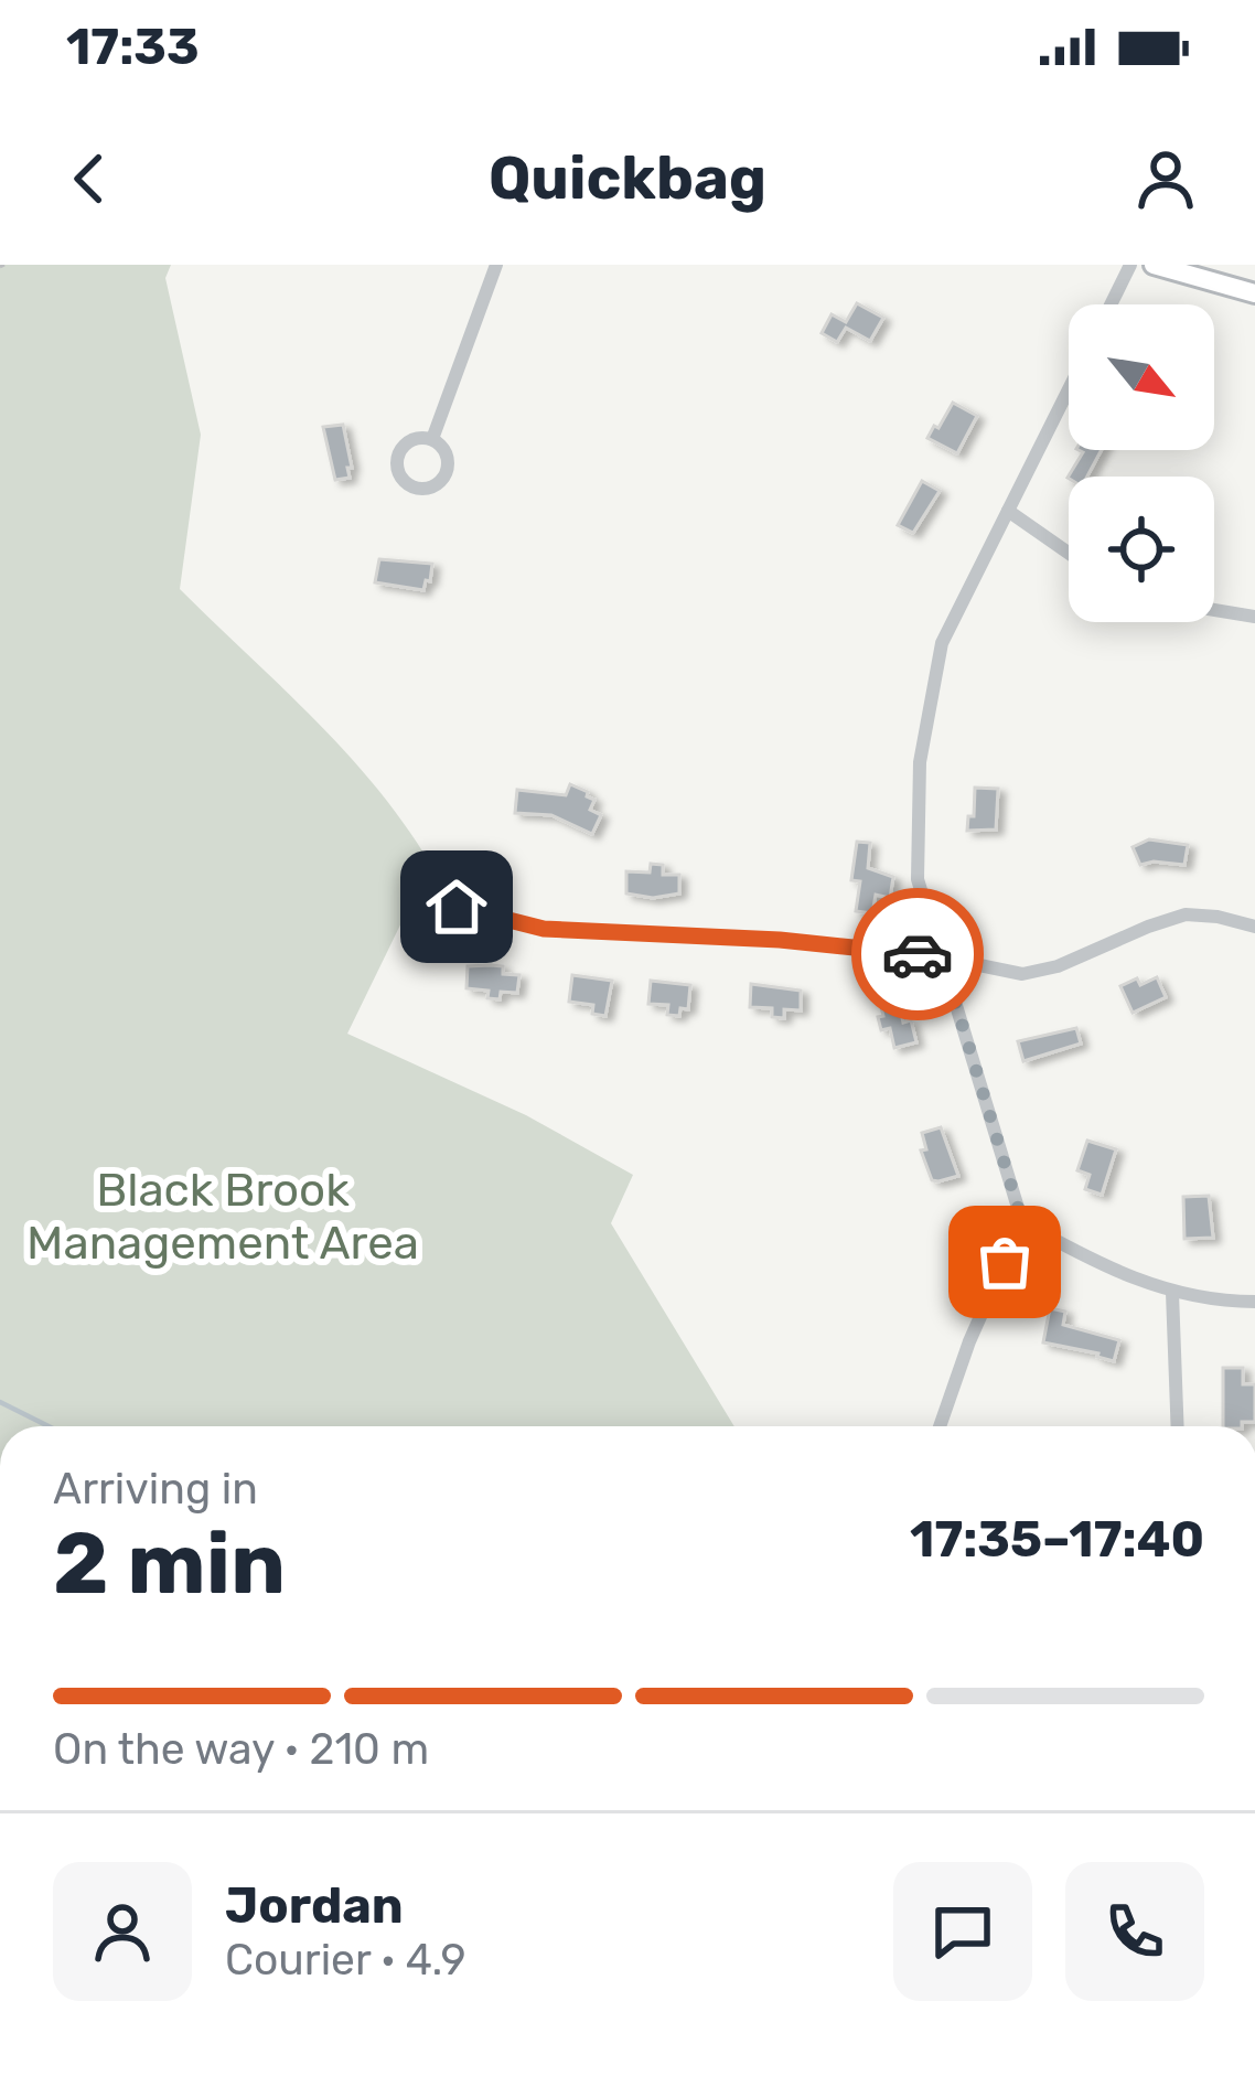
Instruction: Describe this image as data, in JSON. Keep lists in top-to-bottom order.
{
  "parks": ["Black Brook Management Area"],
  "north": "bottom right",
  "page": {
    "status": "17:33",
    "header": "Quickbag",
    "heading": ["2 min", "Arriving in", "17:35–17:40"],
    "panel": ["Jordan", "Courier · 4.9"],
    "bar": "On the way · 210 m"
  }
}
